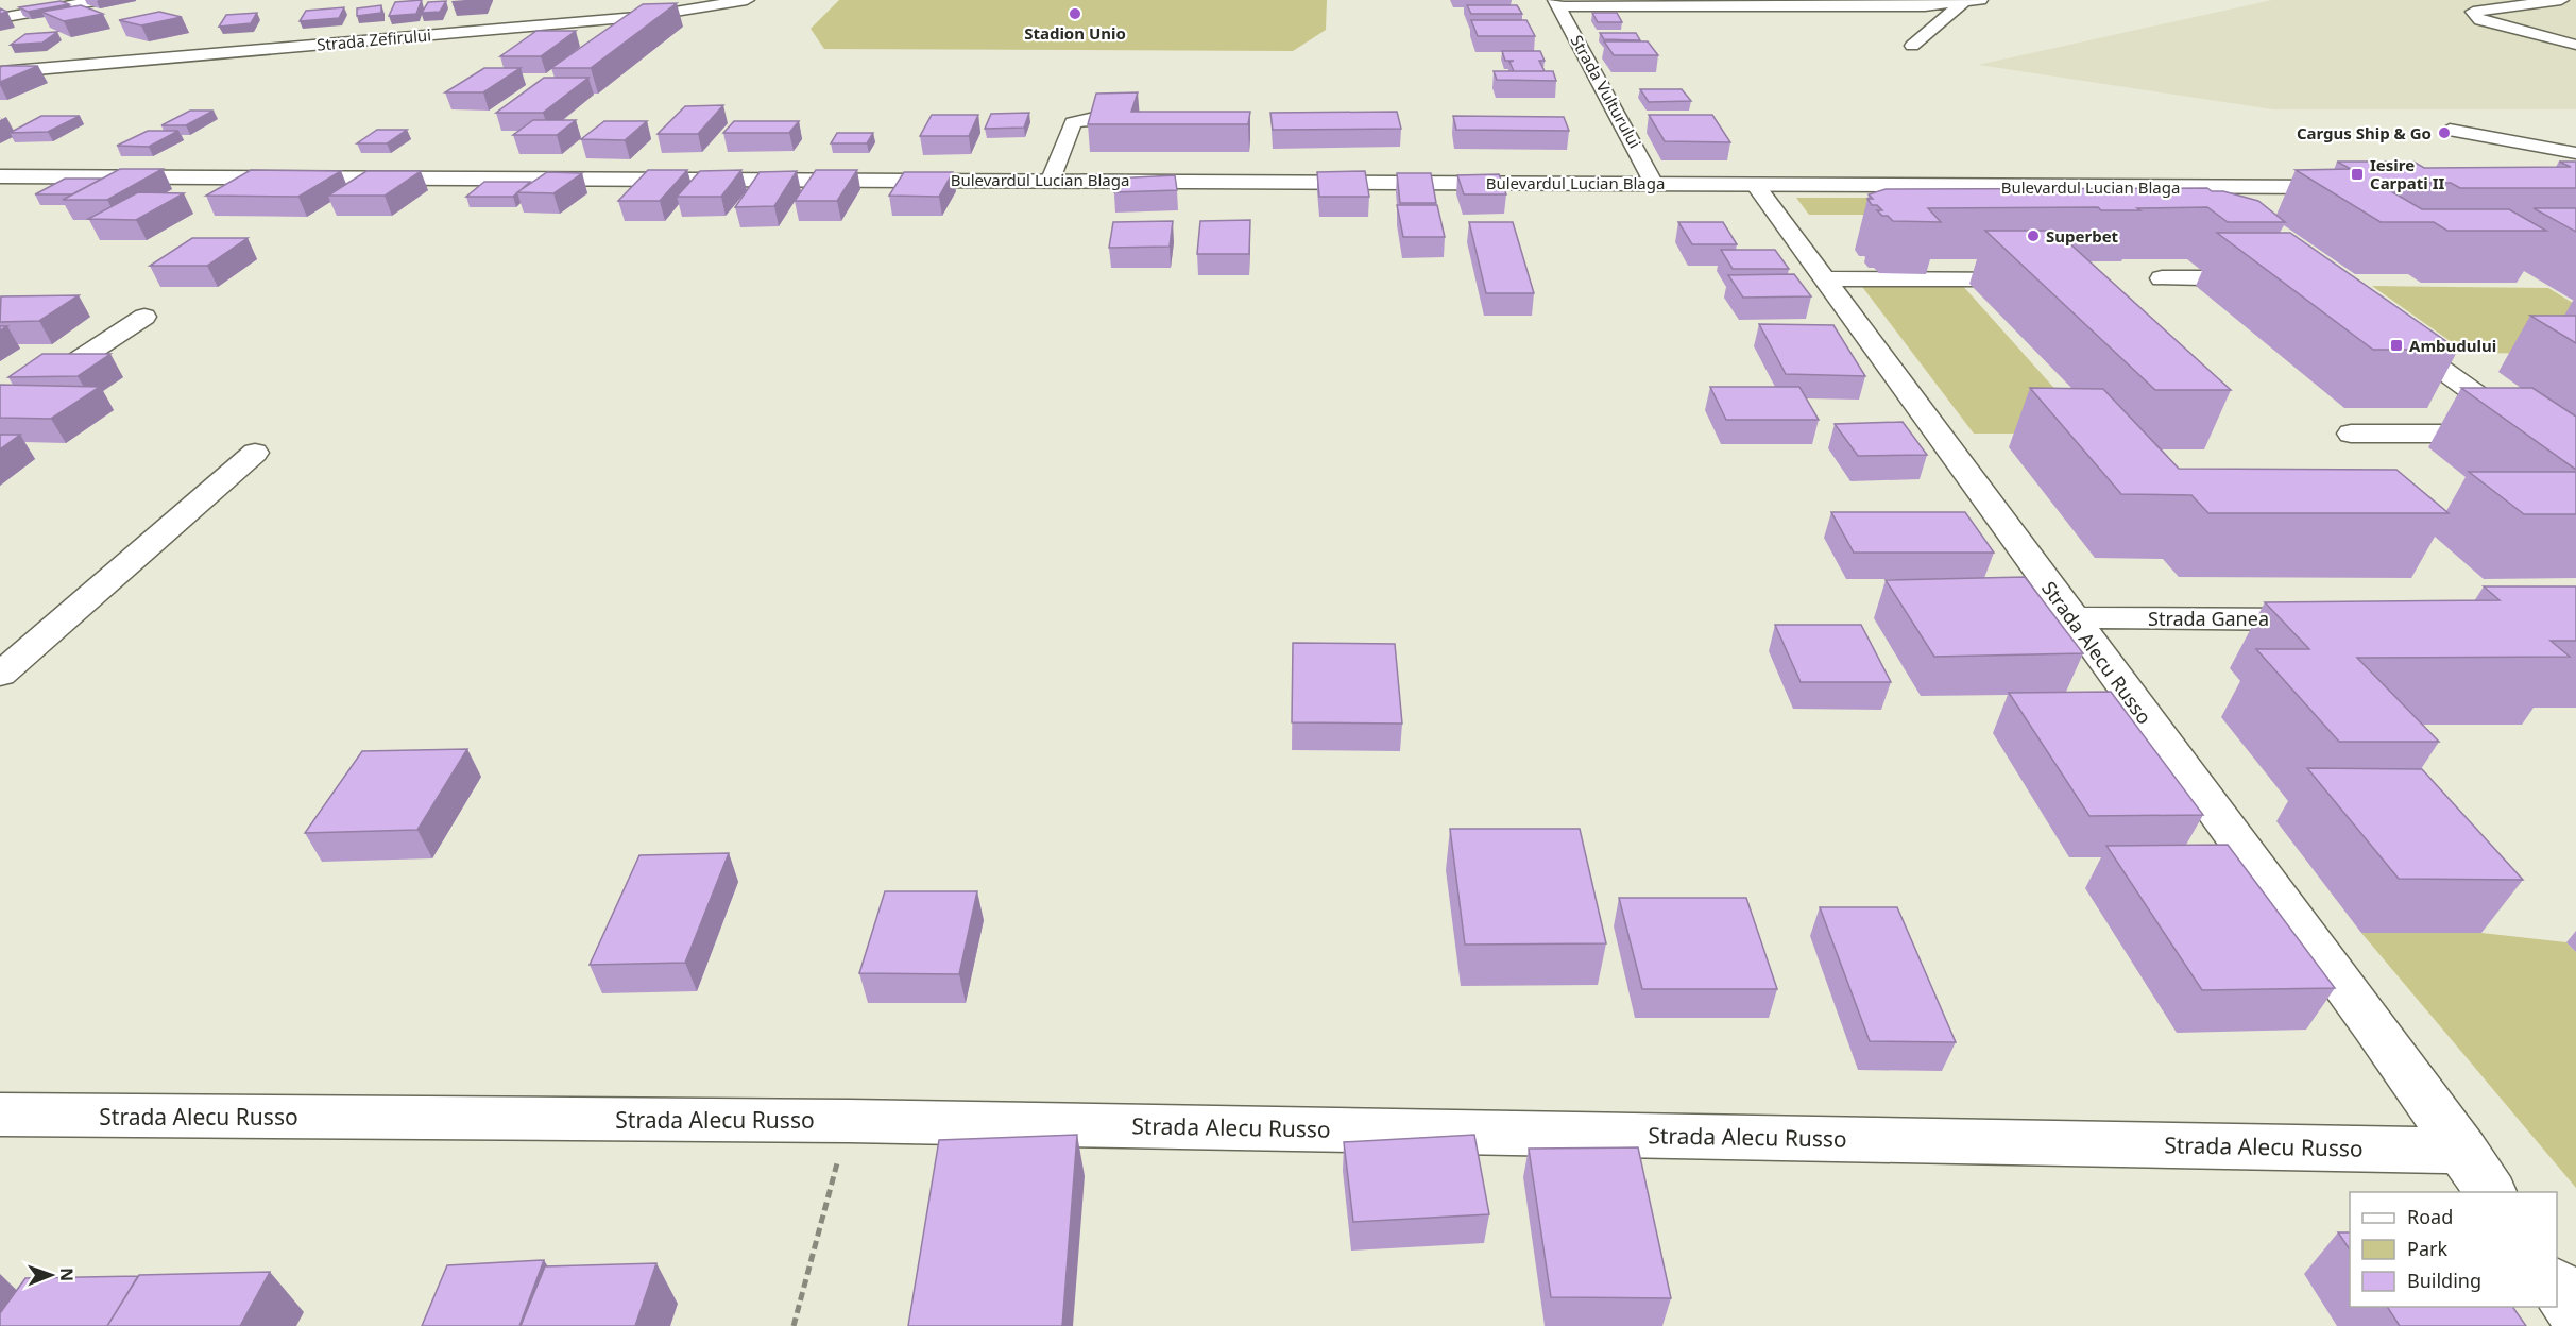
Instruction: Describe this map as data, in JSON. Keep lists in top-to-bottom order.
{
  "streets": {
    "street": [
      "Strada Zefirului",
      "Strada Vulturului",
      "Bulevardul Lucian Blaga",
      "Strada Ganea",
      "Strada Alecu Russo"
    ]
  },
  "crossings": [
    ["Strada Vulturului", "Bulevardul Lucian Blaga"],
    ["Bulevardul Lucian Blaga", "Strada Alecu Russo"],
    ["Strada Ganea", "Strada Alecu Russo"]
  ],
  "places": {
    "other": ["Stadion Unio", "Cargus Ship & Go", "Superbet"],
    "transit": ["Iesire Carpati II", "Ambudului"]
  },
  "legend": ["Road", "Park", "Building"],
  "north": "right"
}
